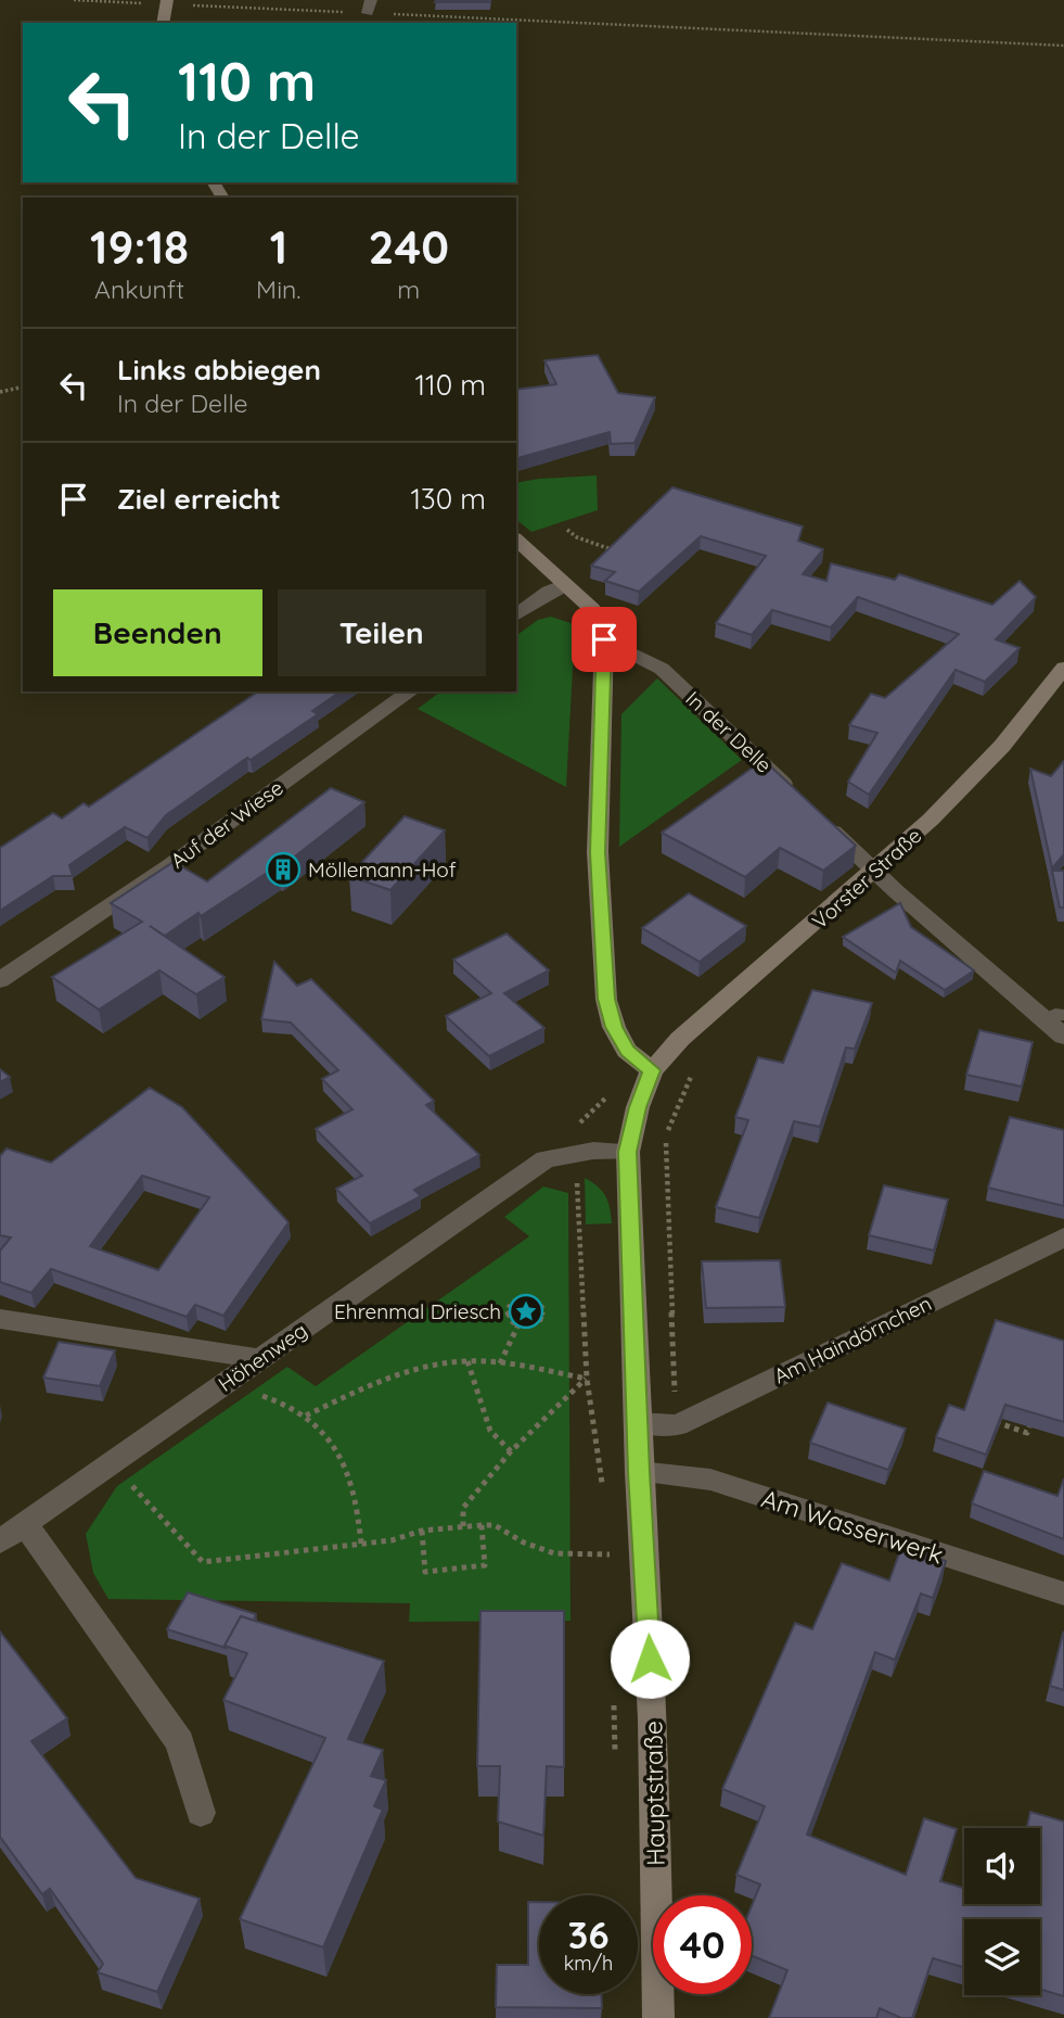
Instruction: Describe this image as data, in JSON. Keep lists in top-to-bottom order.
{
  "streets": {
    "street": [
      "In der Delle",
      "Auf der Wiese",
      "Vorster Straße",
      "Am Haindörnchen",
      "Höhenweg",
      "Am Wasserwerk",
      "Hauptstraße"
    ]
  },
  "crossings": [
    ["Vorster Straße", "Hauptstraße"],
    ["Am Haindörnchen", "Hauptstraße"],
    ["Höhenweg", "Hauptstraße"],
    ["Am Wasserwerk", "Hauptstraße"]
  ],
  "places": {
    "building": ["Möllemann-Hof"],
    "place": ["Ehrenmal Driesch"]
  },
  "page": {
    "turn": ["110 m", "In der Delle"],
    "eta": [
      "19:18",
      "Ankunft",
      "1",
      "Min.",
      "240",
      "m"
    ],
    "list": [
      {
        "name": "Links abbiegen",
        "note": "In der Delle",
        "value": "110 m"
      },
      {
        "name": "Ziel erreicht",
        "value": "130 m"
      }
    ],
    "buttons": ["Beenden", "Teilen"],
    "speed": "36 km/h",
    "limit": "40"
  }
}
